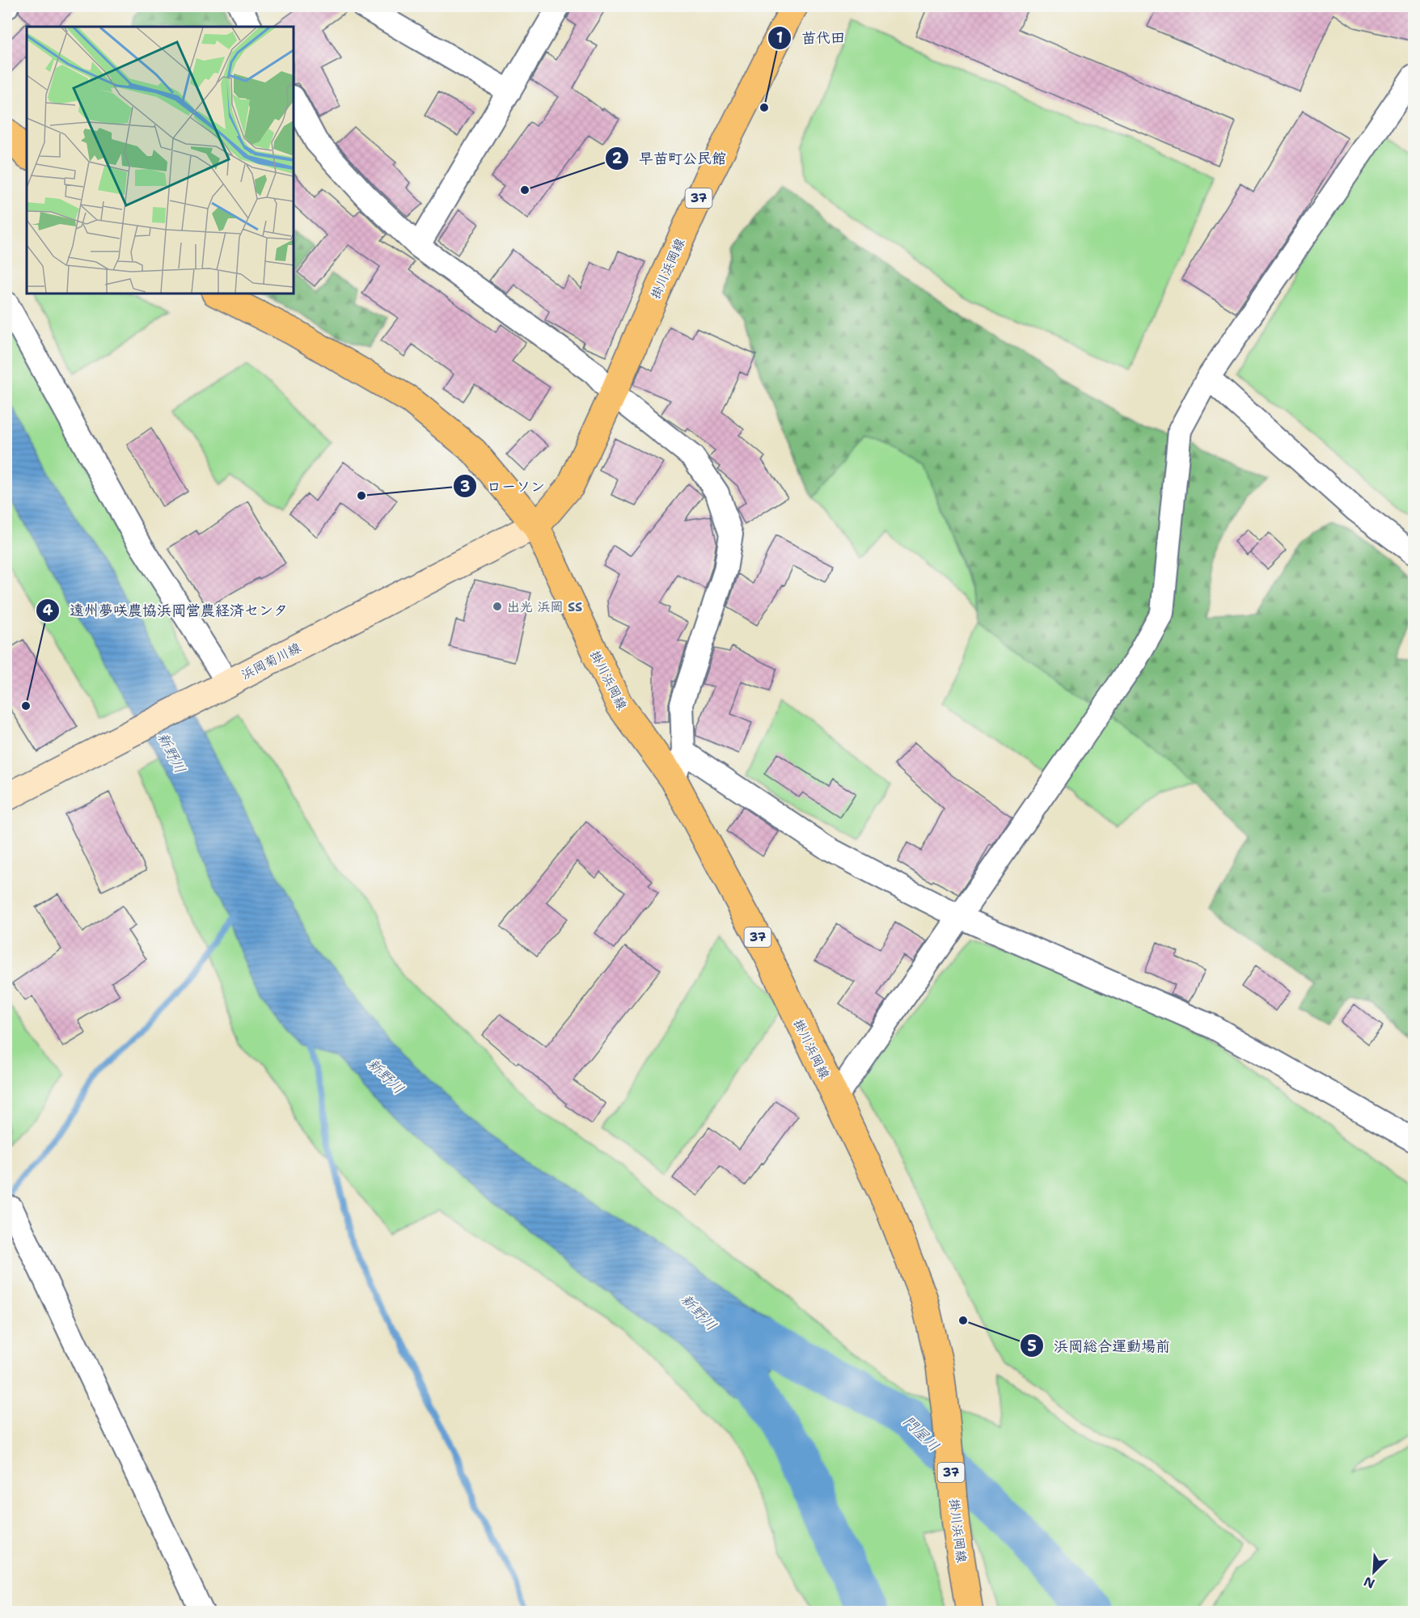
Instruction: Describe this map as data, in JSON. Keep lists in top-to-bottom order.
{
  "streets": {
    "main road": ["37", "掛川浜岡線", "浜岡菊川線"]
  },
  "crossings": [
    ["掛川浜岡線", "浜岡菊川線"]
  ],
  "water": ["新野川", "門屋川"],
  "places": [
    "苗代田",
    "早苗町公民館",
    "ローソン",
    "出光 浜岡 SS",
    "遠州夢咲農協浜岡営農経済センタ",
    "浜岡総合運動場前"
  ],
  "north": "bottom left"
}
